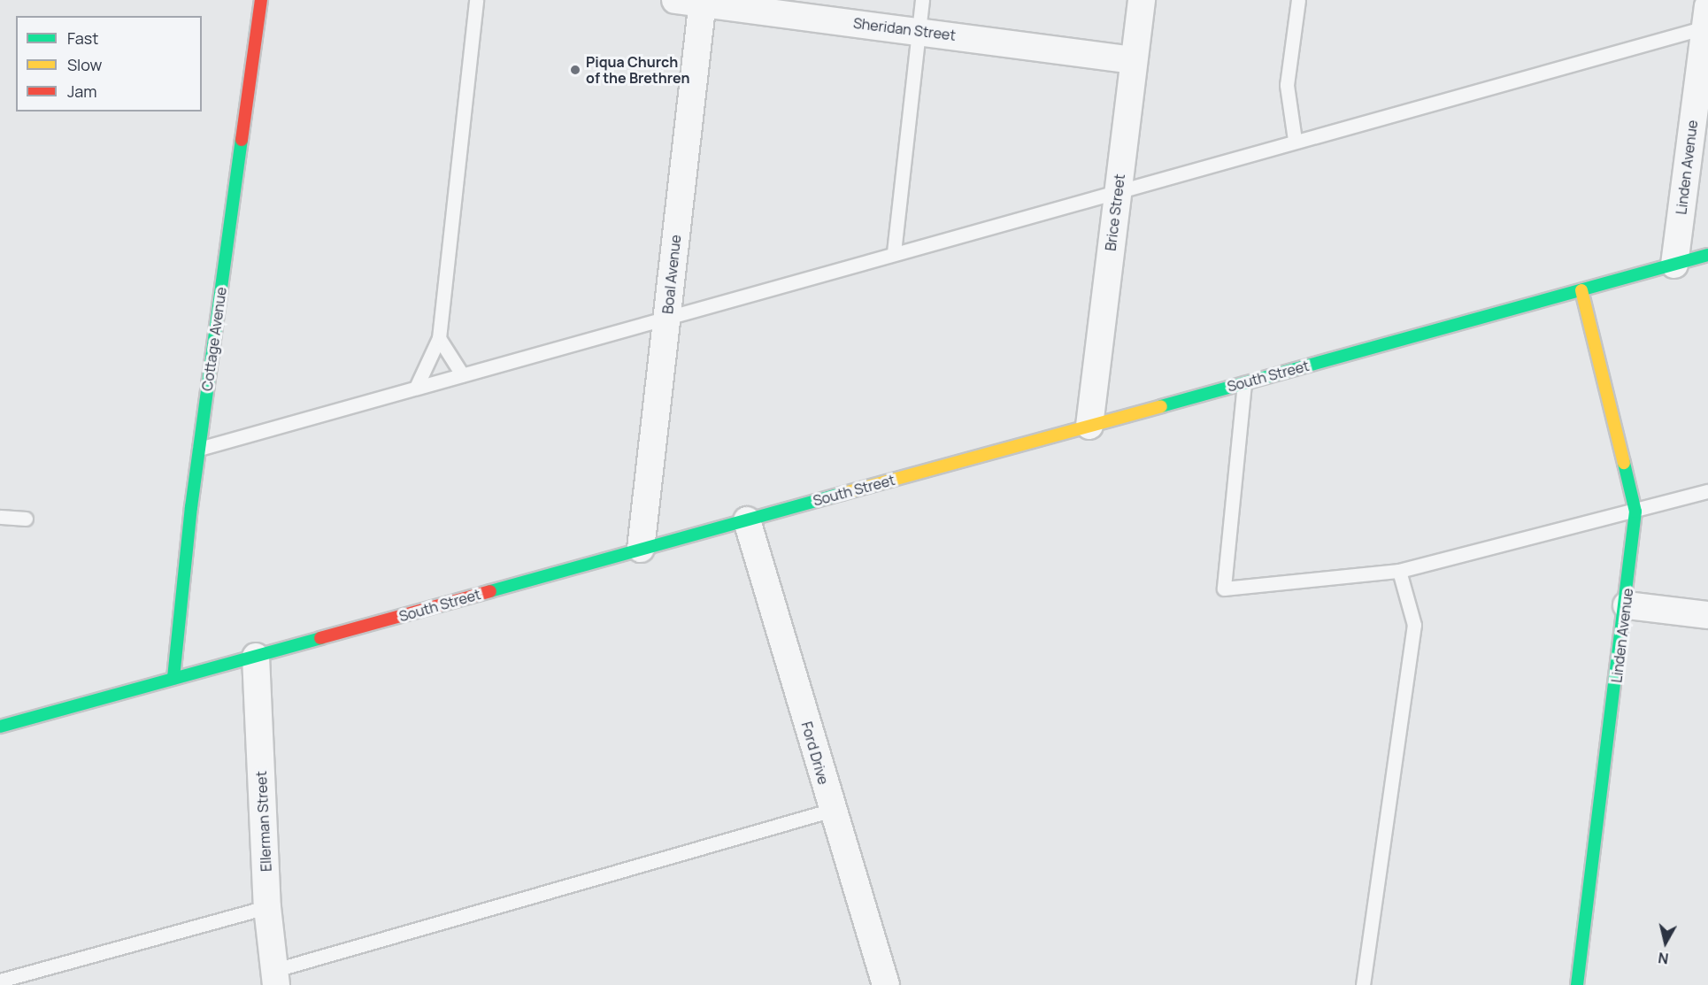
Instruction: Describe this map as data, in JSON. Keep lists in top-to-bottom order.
{
  "streets": {
    "street": [
      "Sheridan Street",
      "Linden Avenue",
      "Brice Street",
      "Boal Avenue",
      "Cottage Avenue",
      "South Street",
      "Ford Drive",
      "Ellerman Street"
    ]
  },
  "crossings": [
    ["Sheridan Street", "Brice Street"],
    ["Sheridan Street", "Boal Avenue"],
    ["Linden Avenue", "South Street"],
    ["Brice Street", "South Street"],
    ["Boal Avenue", "South Street"],
    ["Cottage Avenue", "South Street"],
    ["South Street", "Ford Drive"],
    ["South Street", "Ellerman Street"]
  ],
  "places": ["Piqua Church of the Brethren"],
  "legend": ["Fast", "Slow", "Jam"],
  "north": "bottom"
}
